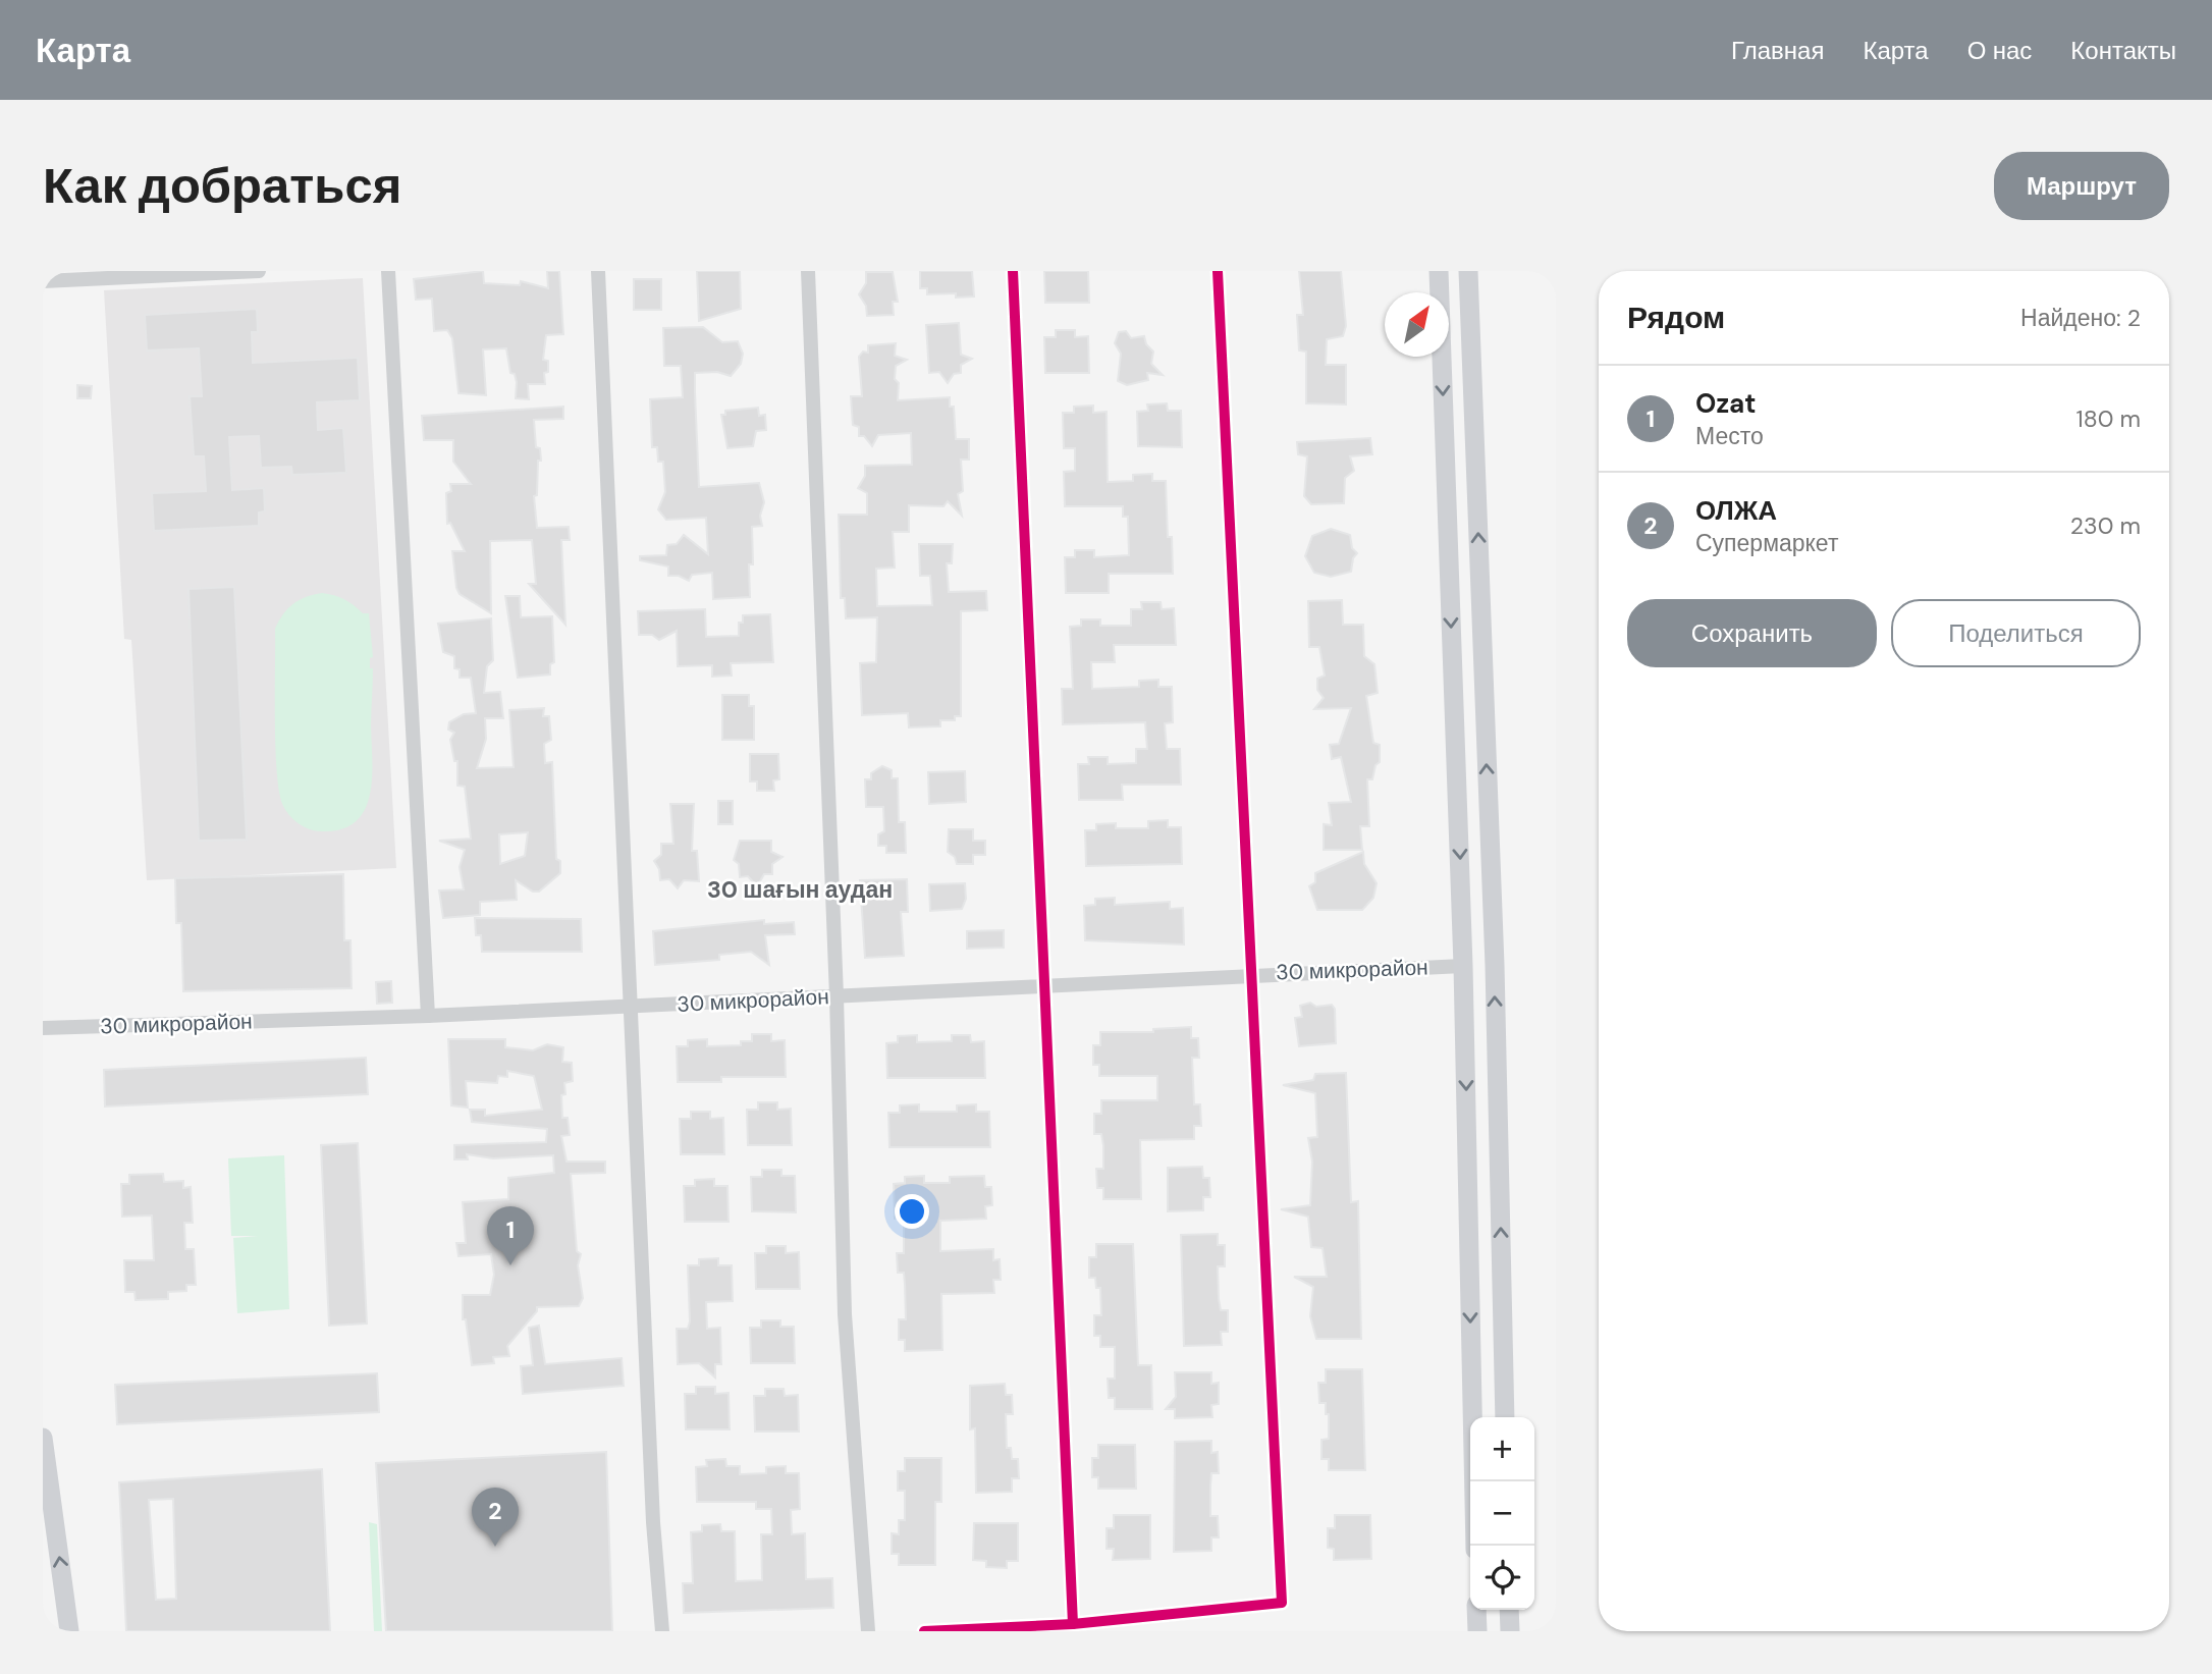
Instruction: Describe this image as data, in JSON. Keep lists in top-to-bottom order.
{
  "streets": {
    "street": ["30 микрорайон"]
  },
  "districts": ["30 шағын аудан"],
  "north": "top right",
  "page": {
    "header": "Карта",
    "nav": [
      "Главная",
      "Карта",
      "О нас",
      "Контакты"
    ],
    "buttons": [
      "Маршрут",
      ["Сохранить", "Поделиться"]
    ],
    "title": "Как добраться",
    "heading": ["Рядом", "Найдено: 2"],
    "list": [
      {
        "mark": "1",
        "name": "Ozat",
        "note": "Место",
        "value": "180 m"
      },
      {
        "mark": "2",
        "name": "ОЛЖА",
        "note": "Супермаркет",
        "value": "230 m"
      }
    ],
    "pins": ["1", "2"],
    "map_buttons": ["+", "−"]
  }
}
